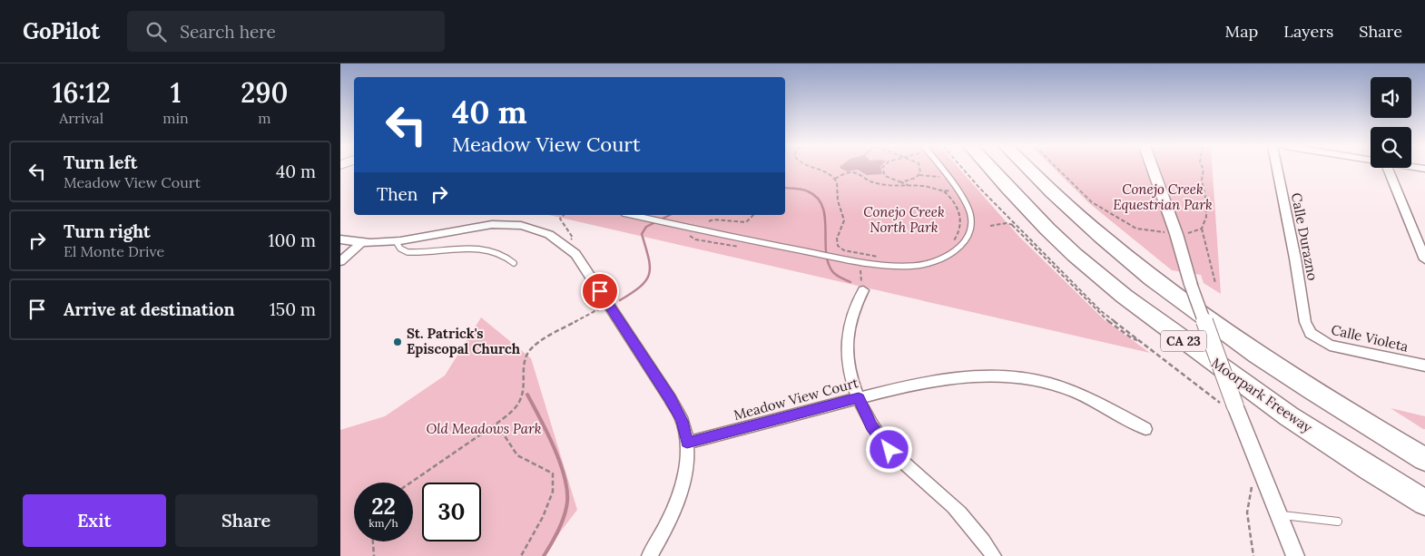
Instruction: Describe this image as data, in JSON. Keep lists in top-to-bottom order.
{
  "streets": {
    "highway": ["CA 23", "Moorpark Freeway"],
    "street": ["Calle Durazno", "Calle Violeta", "Meadow View Court"]
  },
  "crossings": [
    ["Calle Durazno", "Calle Violeta"]
  ],
  "parks": ["Conejo Creek Equestrian Park", "Conejo Creek North Park", "Old Meadows Park"],
  "places": ["St. Patrick's Episcopal Church"],
  "page": {
    "header": "GoPilot",
    "search": "Search here",
    "nav": ["Map", "Layers", "Share"],
    "eta": [
      "16:12",
      "Arrival",
      "1",
      "min",
      "290",
      "m"
    ],
    "turn": ["40 m", "Meadow View Court"],
    "list": [
      {
        "name": "Turn left",
        "note": "Meadow View Court",
        "value": "40 m"
      },
      {
        "name": "Turn right",
        "note": "El Monte Drive",
        "value": "100 m"
      },
      {
        "name": "Arrive at destination",
        "value": "150 m"
      }
    ],
    "then": "Then",
    "speed": "22 km/h",
    "limit": "30",
    "buttons": ["Exit", "Share"]
  }
}
